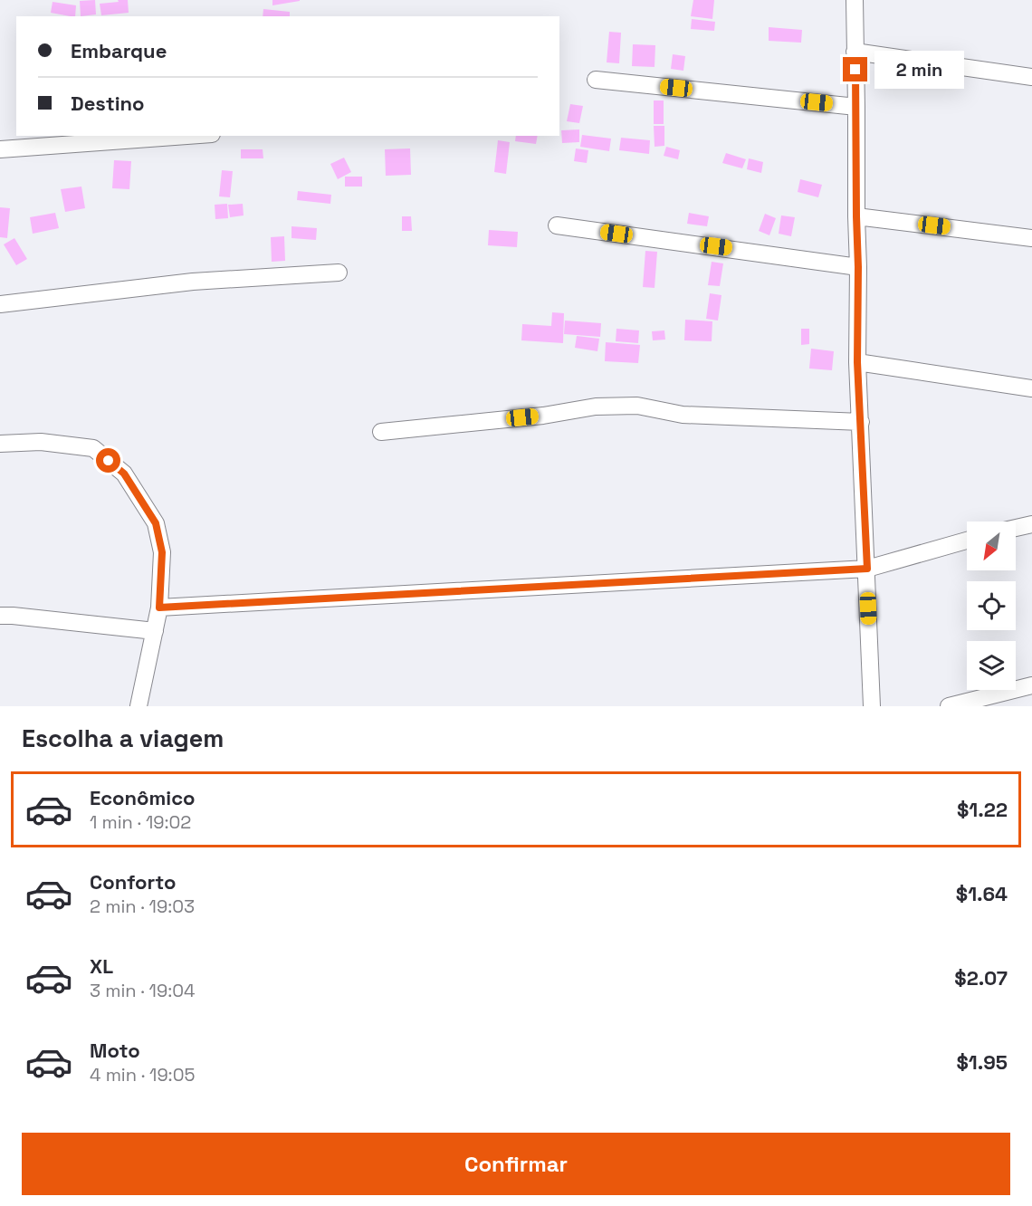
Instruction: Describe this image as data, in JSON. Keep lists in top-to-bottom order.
{
  "north": "bottom left",
  "page": {
    "banner": ["Embarque", "Destino"],
    "bubble": "2 min",
    "heading": "Escolha a viagem",
    "list": [
      {
        "name": "Econômico",
        "note": "1 min · 19:02",
        "value": "$1.22"
      },
      {
        "name": "Conforto",
        "note": "2 min · 19:03",
        "value": "$1.64"
      },
      {
        "name": "XL",
        "note": "3 min · 19:04",
        "value": "$2.07"
      },
      {
        "name": "Moto",
        "note": "4 min · 19:05",
        "value": "$1.95"
      }
    ],
    "buttons": "Confirmar"
  }
}
